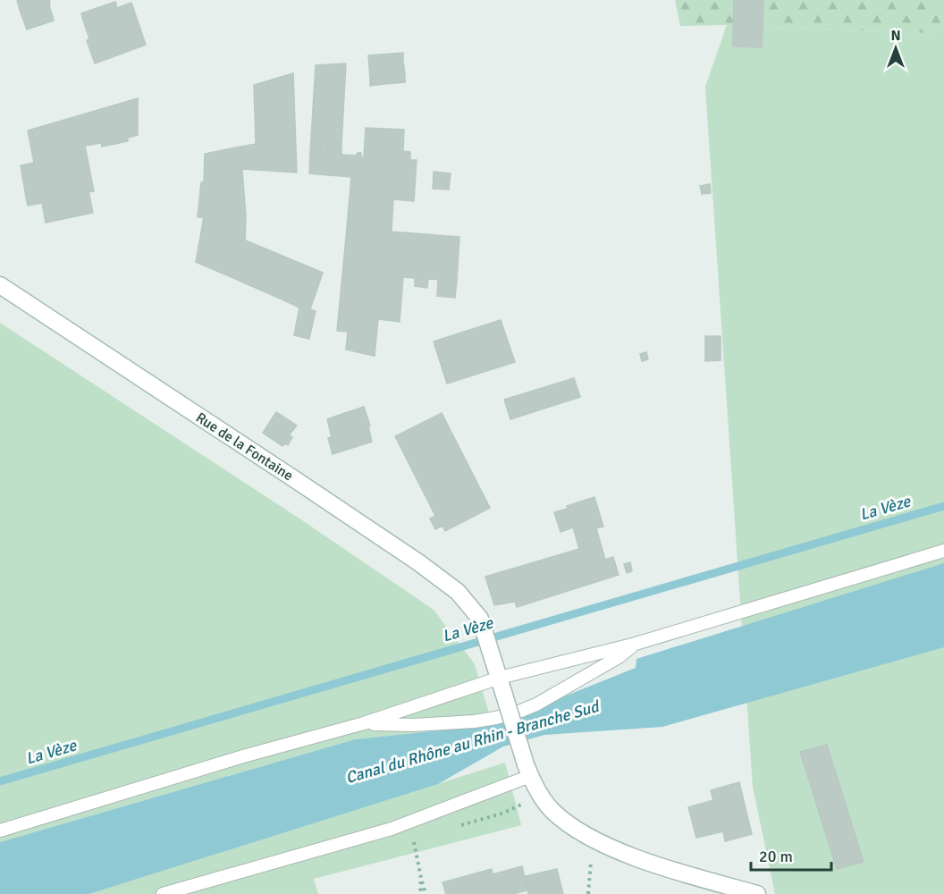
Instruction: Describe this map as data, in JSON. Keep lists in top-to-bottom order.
{
  "streets": {
    "street": ["Rue de la Fontaine"]
  },
  "water": ["La Vèze", "Canal du Rhône au Rhin - Branche Sud"],
  "scale_bar": "20 m",
  "north": "top"
}
